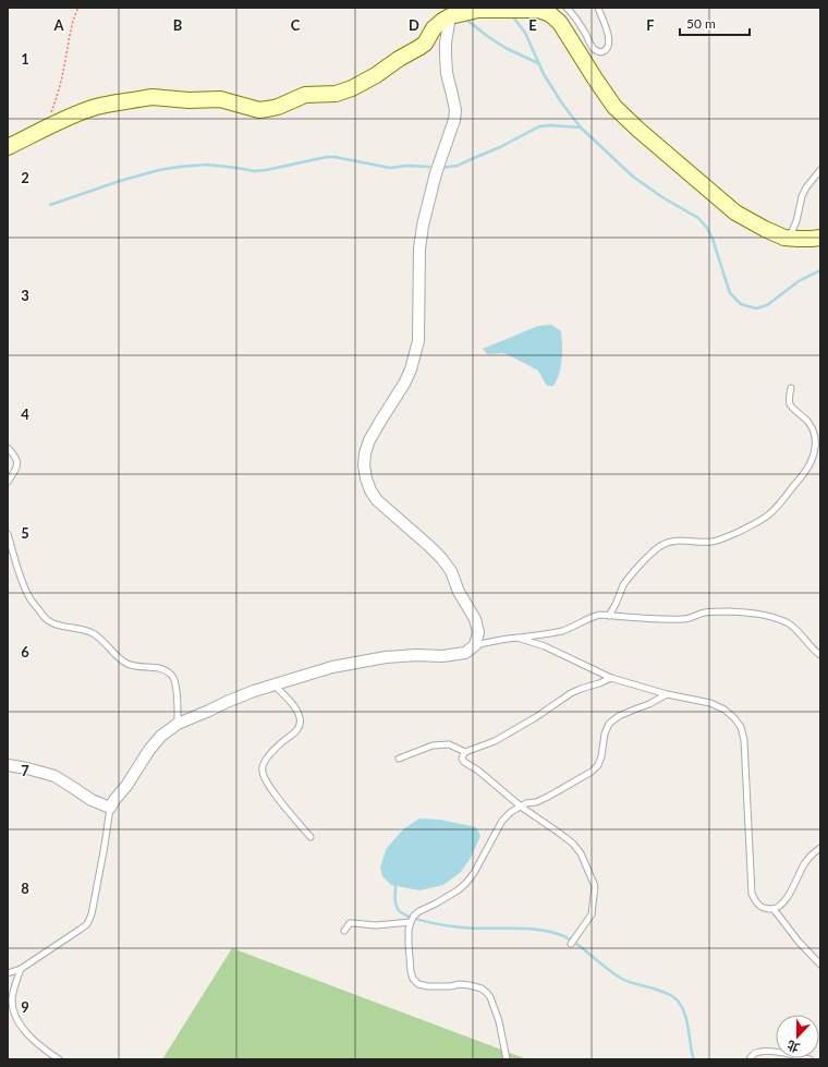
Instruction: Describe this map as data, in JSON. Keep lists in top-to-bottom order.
{
  "scale_bar": "50 m",
  "north": "bottom",
  "grid": {
    "columns": [
      "A",
      "B",
      "C",
      "D",
      "E",
      "F"
    ],
    "rows": [
      "1",
      "2",
      "3",
      "4",
      "5",
      "6",
      "7",
      "8",
      "9"
    ]
  }
}
